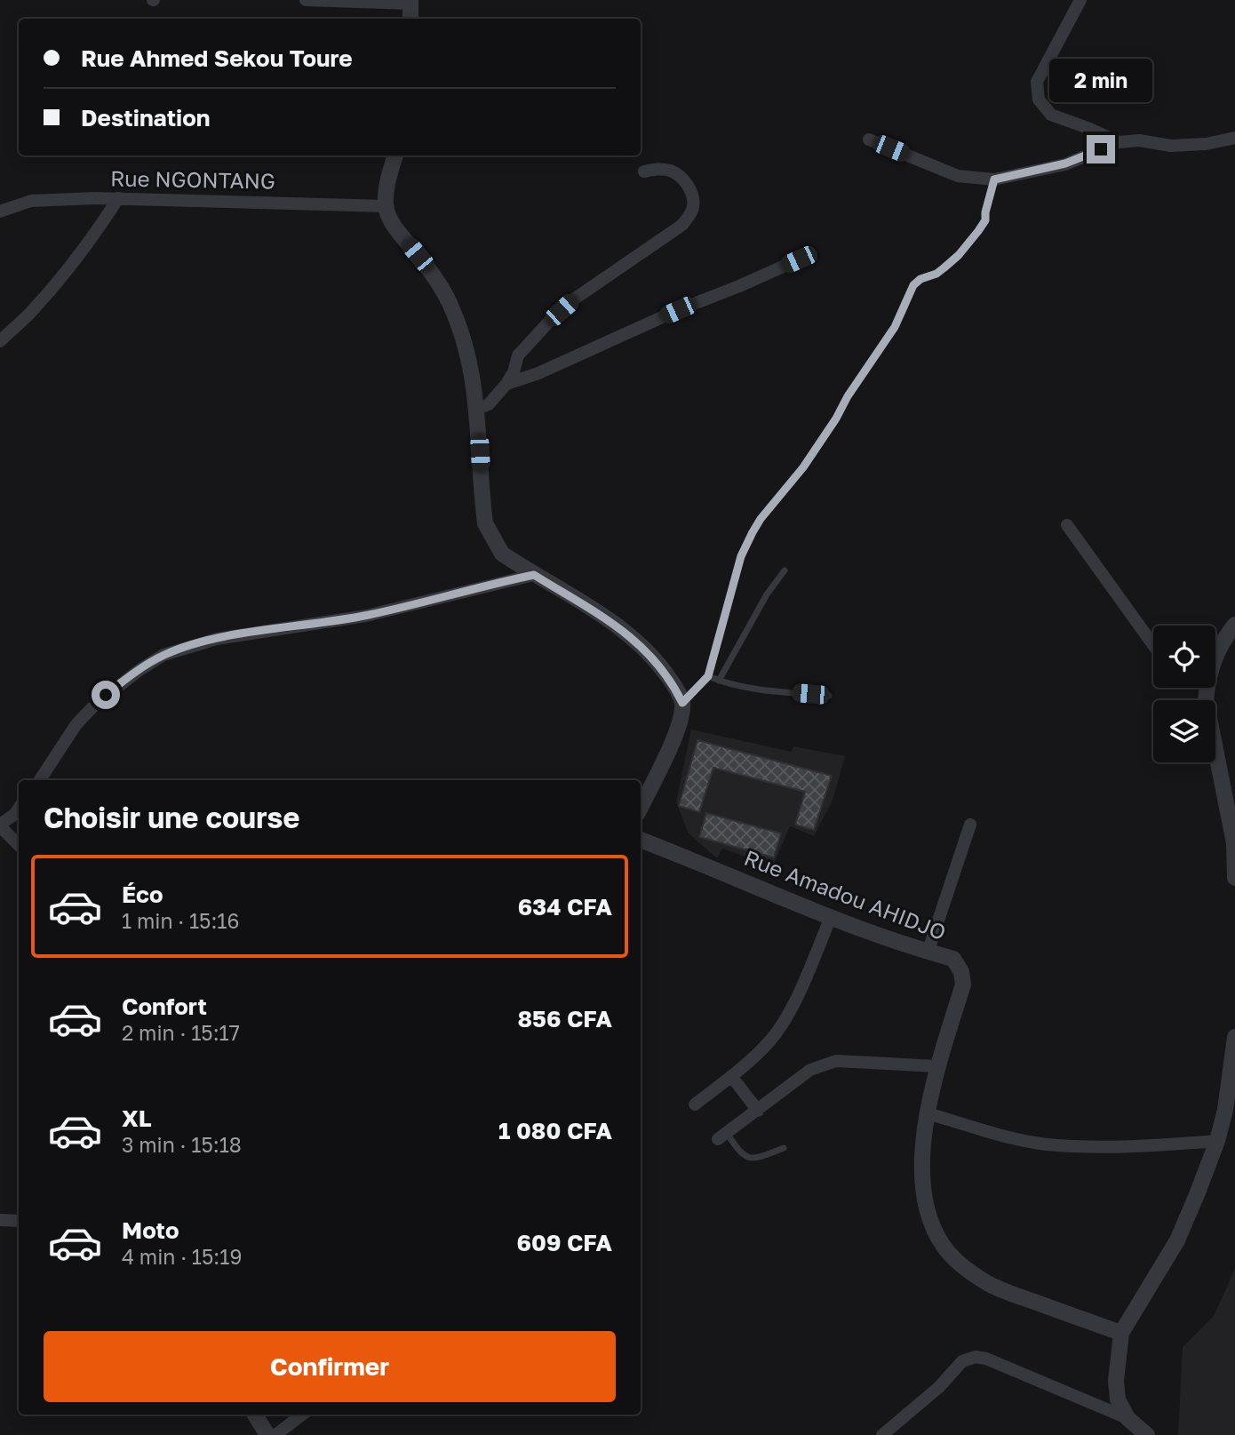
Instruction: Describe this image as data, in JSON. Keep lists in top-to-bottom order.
{
  "streets": {
    "street": ["Rue NGONTANG", "Rue Amadou AHIDJO"]
  },
  "page": {
    "banner": ["Rue Ahmed Sekou Toure", "Destination"],
    "bubble": "2 min",
    "heading": "Choisir une course",
    "list": [
      {
        "name": "Éco",
        "note": "1 min · 15:16",
        "value": "634 CFA"
      },
      {
        "name": "Confort",
        "note": "2 min · 15:17",
        "value": "856 CFA"
      },
      {
        "name": "XL",
        "note": "3 min · 15:18",
        "value": "1 080 CFA"
      },
      {
        "name": "Moto",
        "note": "4 min · 15:19",
        "value": "609 CFA"
      }
    ],
    "buttons": "Confirmer"
  }
}
